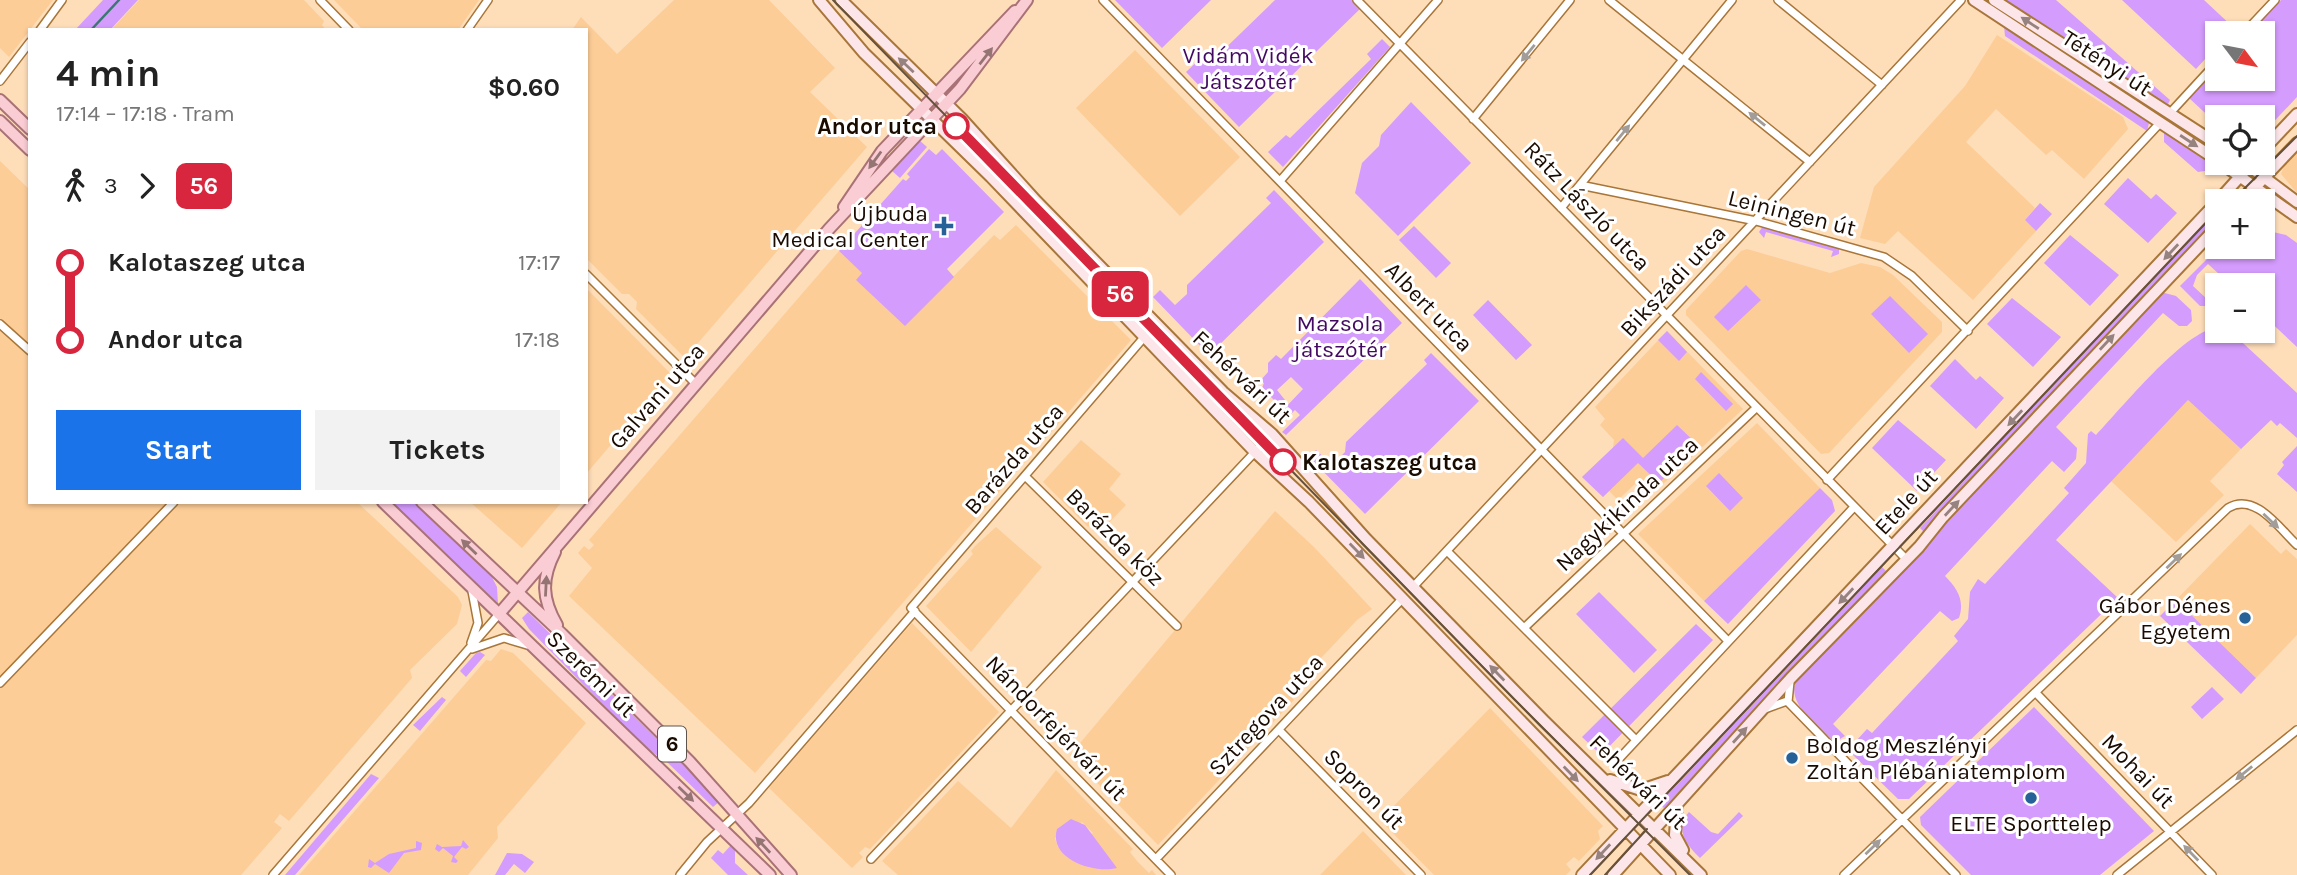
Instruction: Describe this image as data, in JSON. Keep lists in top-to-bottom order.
{
  "streets": {
    "main road": ["Galvani utca", "Szerémi út", "6"],
    "street": [
      "Tétényi út",
      "Rátz László utca",
      "Leiningen út",
      "Bikszádi utca",
      "Albert utca",
      "Fehérvári út",
      "Barázda utca",
      "Etele út",
      "Nagykikinda utca",
      "Barázda köz",
      "Sztregova utca",
      "Nándorfejérvári út",
      "Mohai út",
      "Sopron út"
    ]
  },
  "crossings": [
    ["Tétényi út", "Etele út"],
    ["Rátz László utca", "Bikszádi utca"],
    ["Rátz László utca", "Etele út"],
    ["Rátz László utca", "Nagykikinda utca"],
    ["Leiningen út", "Bikszádi utca"],
    ["Bikszádi utca", "Albert utca"],
    ["Bikszádi utca", "Fehérvári út"],
    ["Albert utca", "Etele út"],
    ["Albert utca", "Nagykikinda utca"],
    ["Fehérvári út", "Galvani utca"],
    ["Fehérvári út", "Barázda utca"],
    ["Fehérvári út", "Etele út"],
    ["Fehérvári út", "Nagykikinda utca"],
    ["Fehérvári út", "Sztregova utca"],
    ["Galvani utca", "Szerémi út"],
    ["Barázda utca", "Barázda köz"],
    ["Barázda utca", "Szerémi út"],
    ["Barázda utca", "Nándorfejérvári út"],
    ["Sztregova utca", "Nándorfejérvári út"],
    ["Sztregova utca", "Sopron út"]
  ],
  "parks": ["Vidám Vidék Játszótér", "Mazsola játszótér"],
  "places": {
    "other": [
      "Andor utca",
      "Kalotaszeg utca",
      "Gábor Dénes Egyetem",
      "Boldog Meszlényi Zoltán Plébániatemplom",
      "ELTE Sporttelep"
    ],
    "health": ["Újbuda Medical Center"]
  },
  "lines": ["tram line 56"],
  "north": "bottom right",
  "page": {
    "on_map": "56",
    "map_buttons": ["+", "−"],
    "heading": ["4 min", "17:14 – 17:18 · Tram", "$0.60"],
    "legs": ["3", "56"],
    "list": [
      {
        "name": "Kalotaszeg utca",
        "value": "17:17"
      },
      {
        "name": "Andor utca",
        "value": "17:18"
      }
    ],
    "buttons": ["Start", "Tickets"]
  }
}
